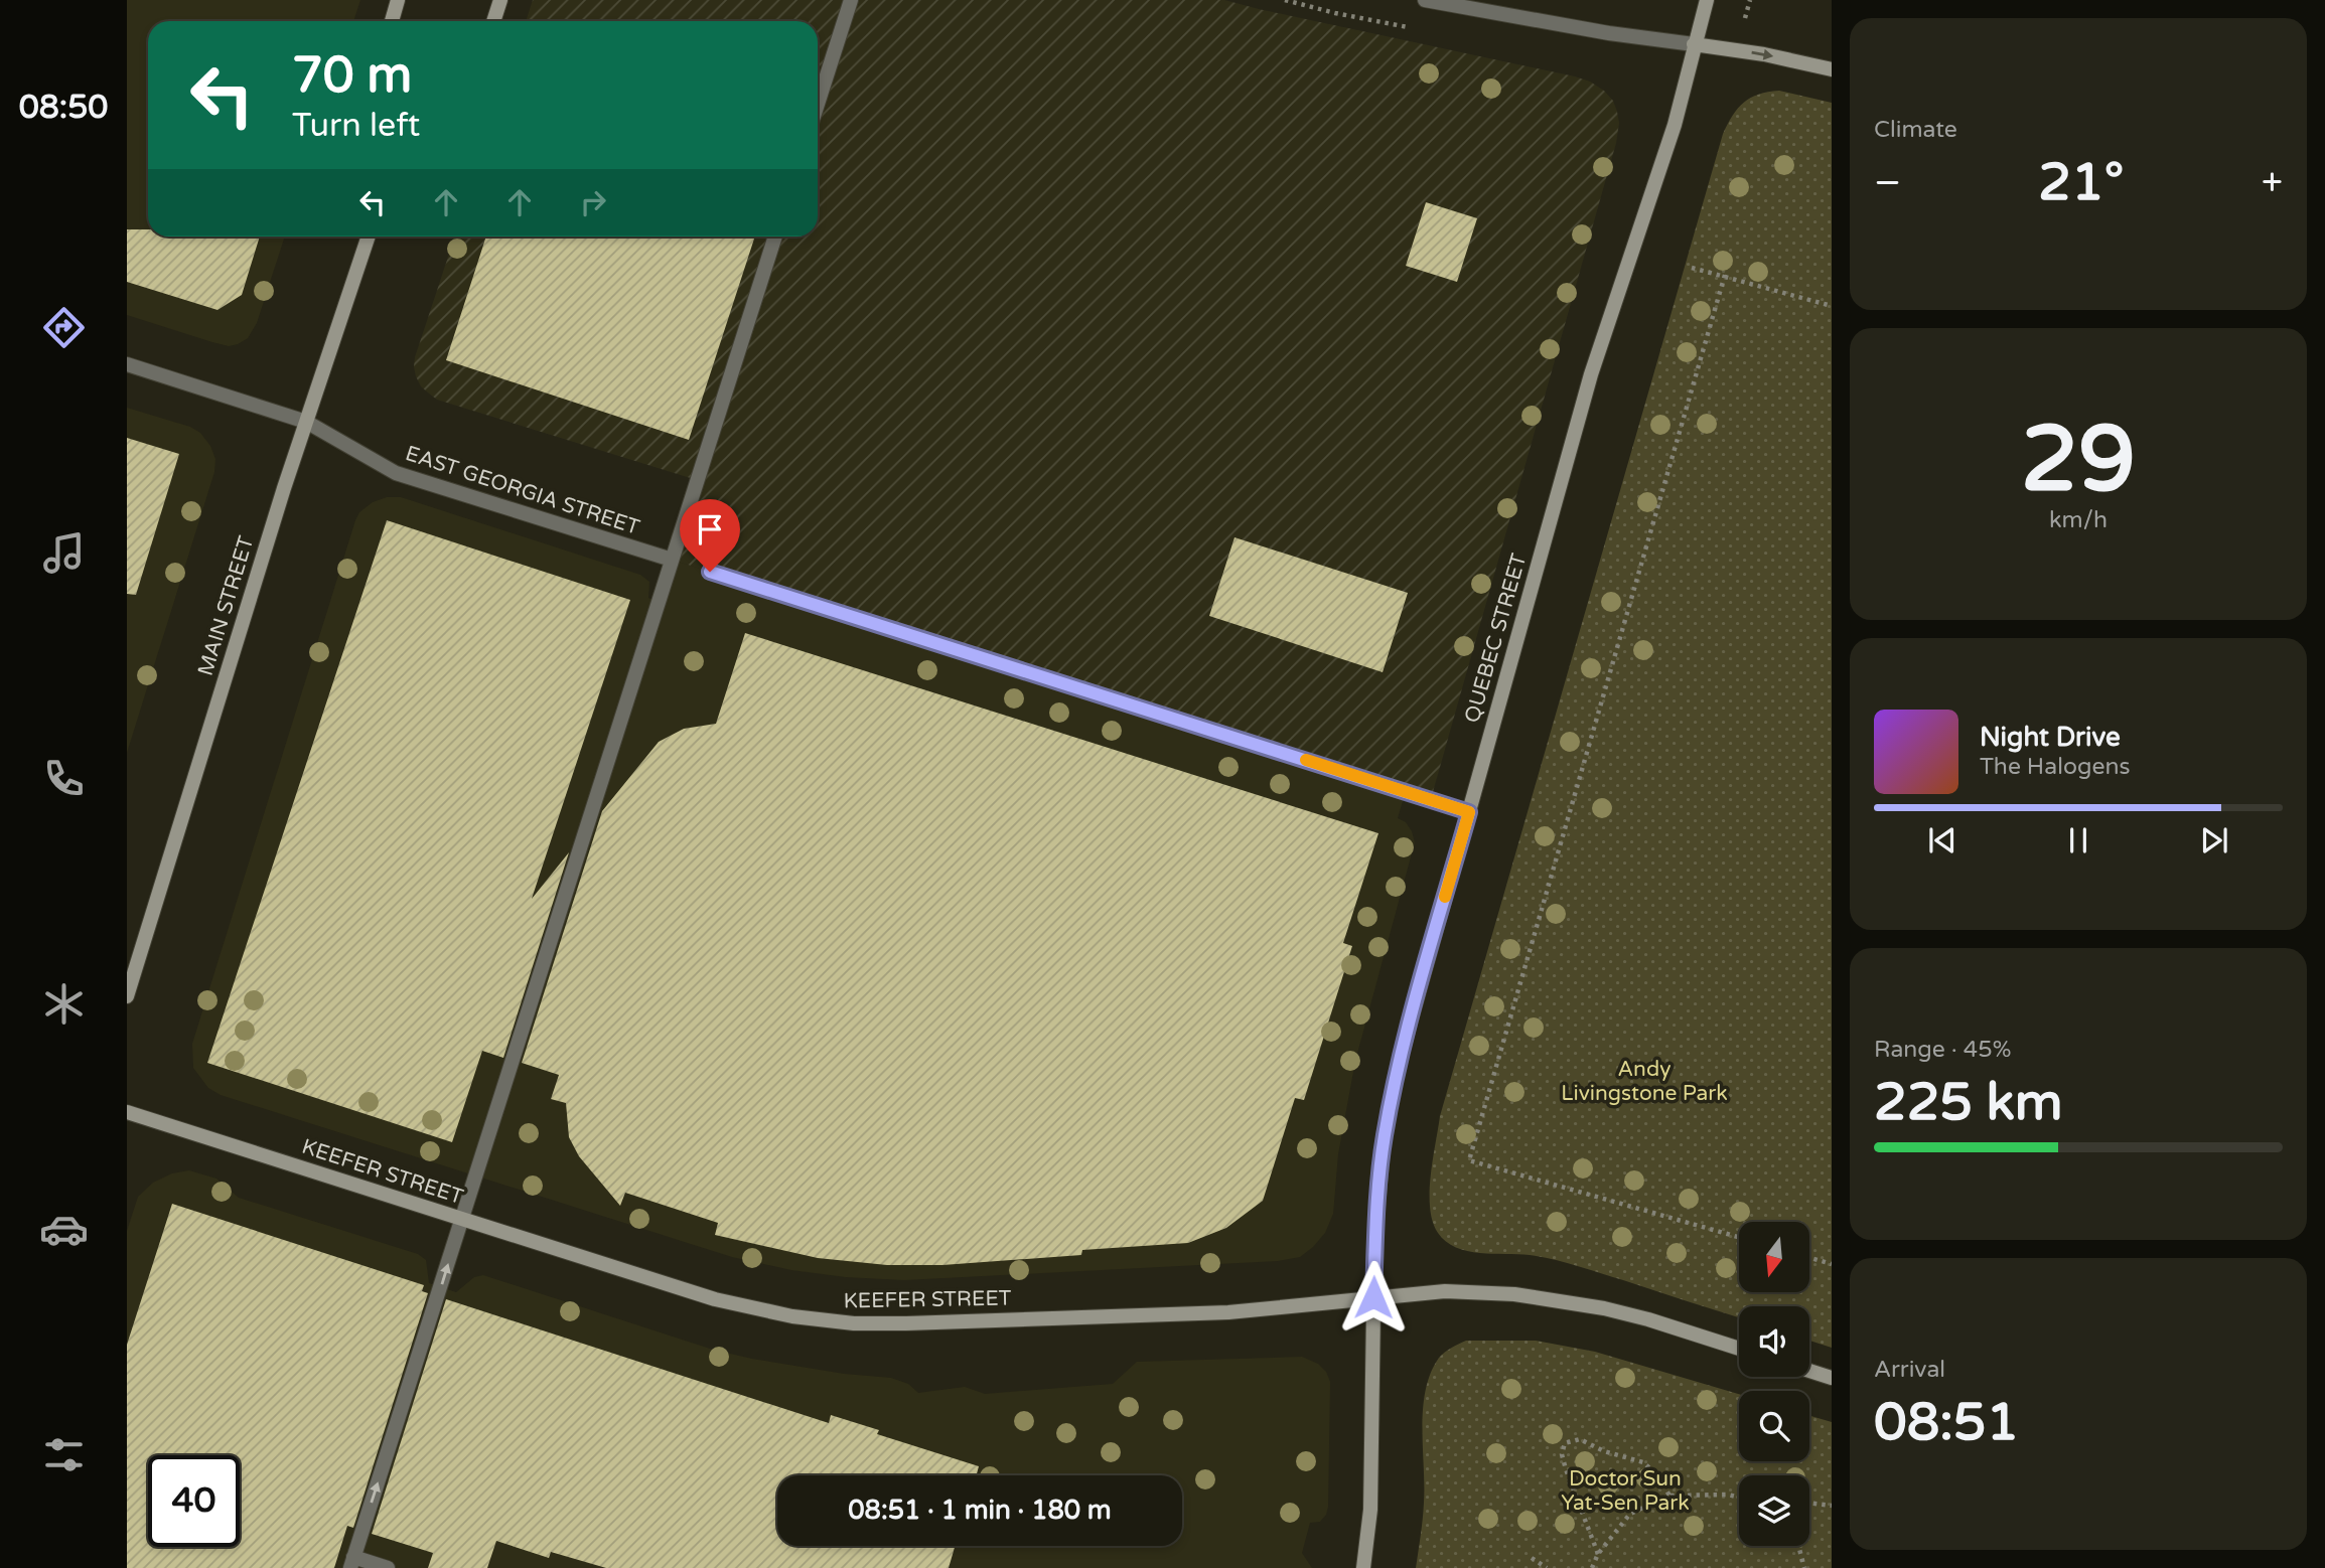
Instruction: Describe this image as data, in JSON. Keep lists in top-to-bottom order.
{
  "streets": {
    "street": [
      "EAST GEORGIA STREET",
      "MAIN STREET",
      "QUEBEC STREET",
      "KEEFER STREET"
    ]
  },
  "crossings": [
    ["EAST GEORGIA STREET", "MAIN STREET"],
    ["QUEBEC STREET", "KEEFER STREET"]
  ],
  "parks": ["Andy Livingstone Park", "Doctor Sun Yat-Sen Park"],
  "north": "bottom",
  "page": {
    "tabs": "08:50",
    "tile": [
      "Climate",
      ["29", "km/h"],
      ["Range · 45%", "225 km"],
      ["Arrival", "08:51"]
    ],
    "turn": ["70 m", "Turn left"],
    "heat": ["−", "21°", "+"],
    "song": ["Night Drive", "The Halogens"],
    "limit": "40",
    "trip": "08:51 · 1 min · 180 m"
  }
}
